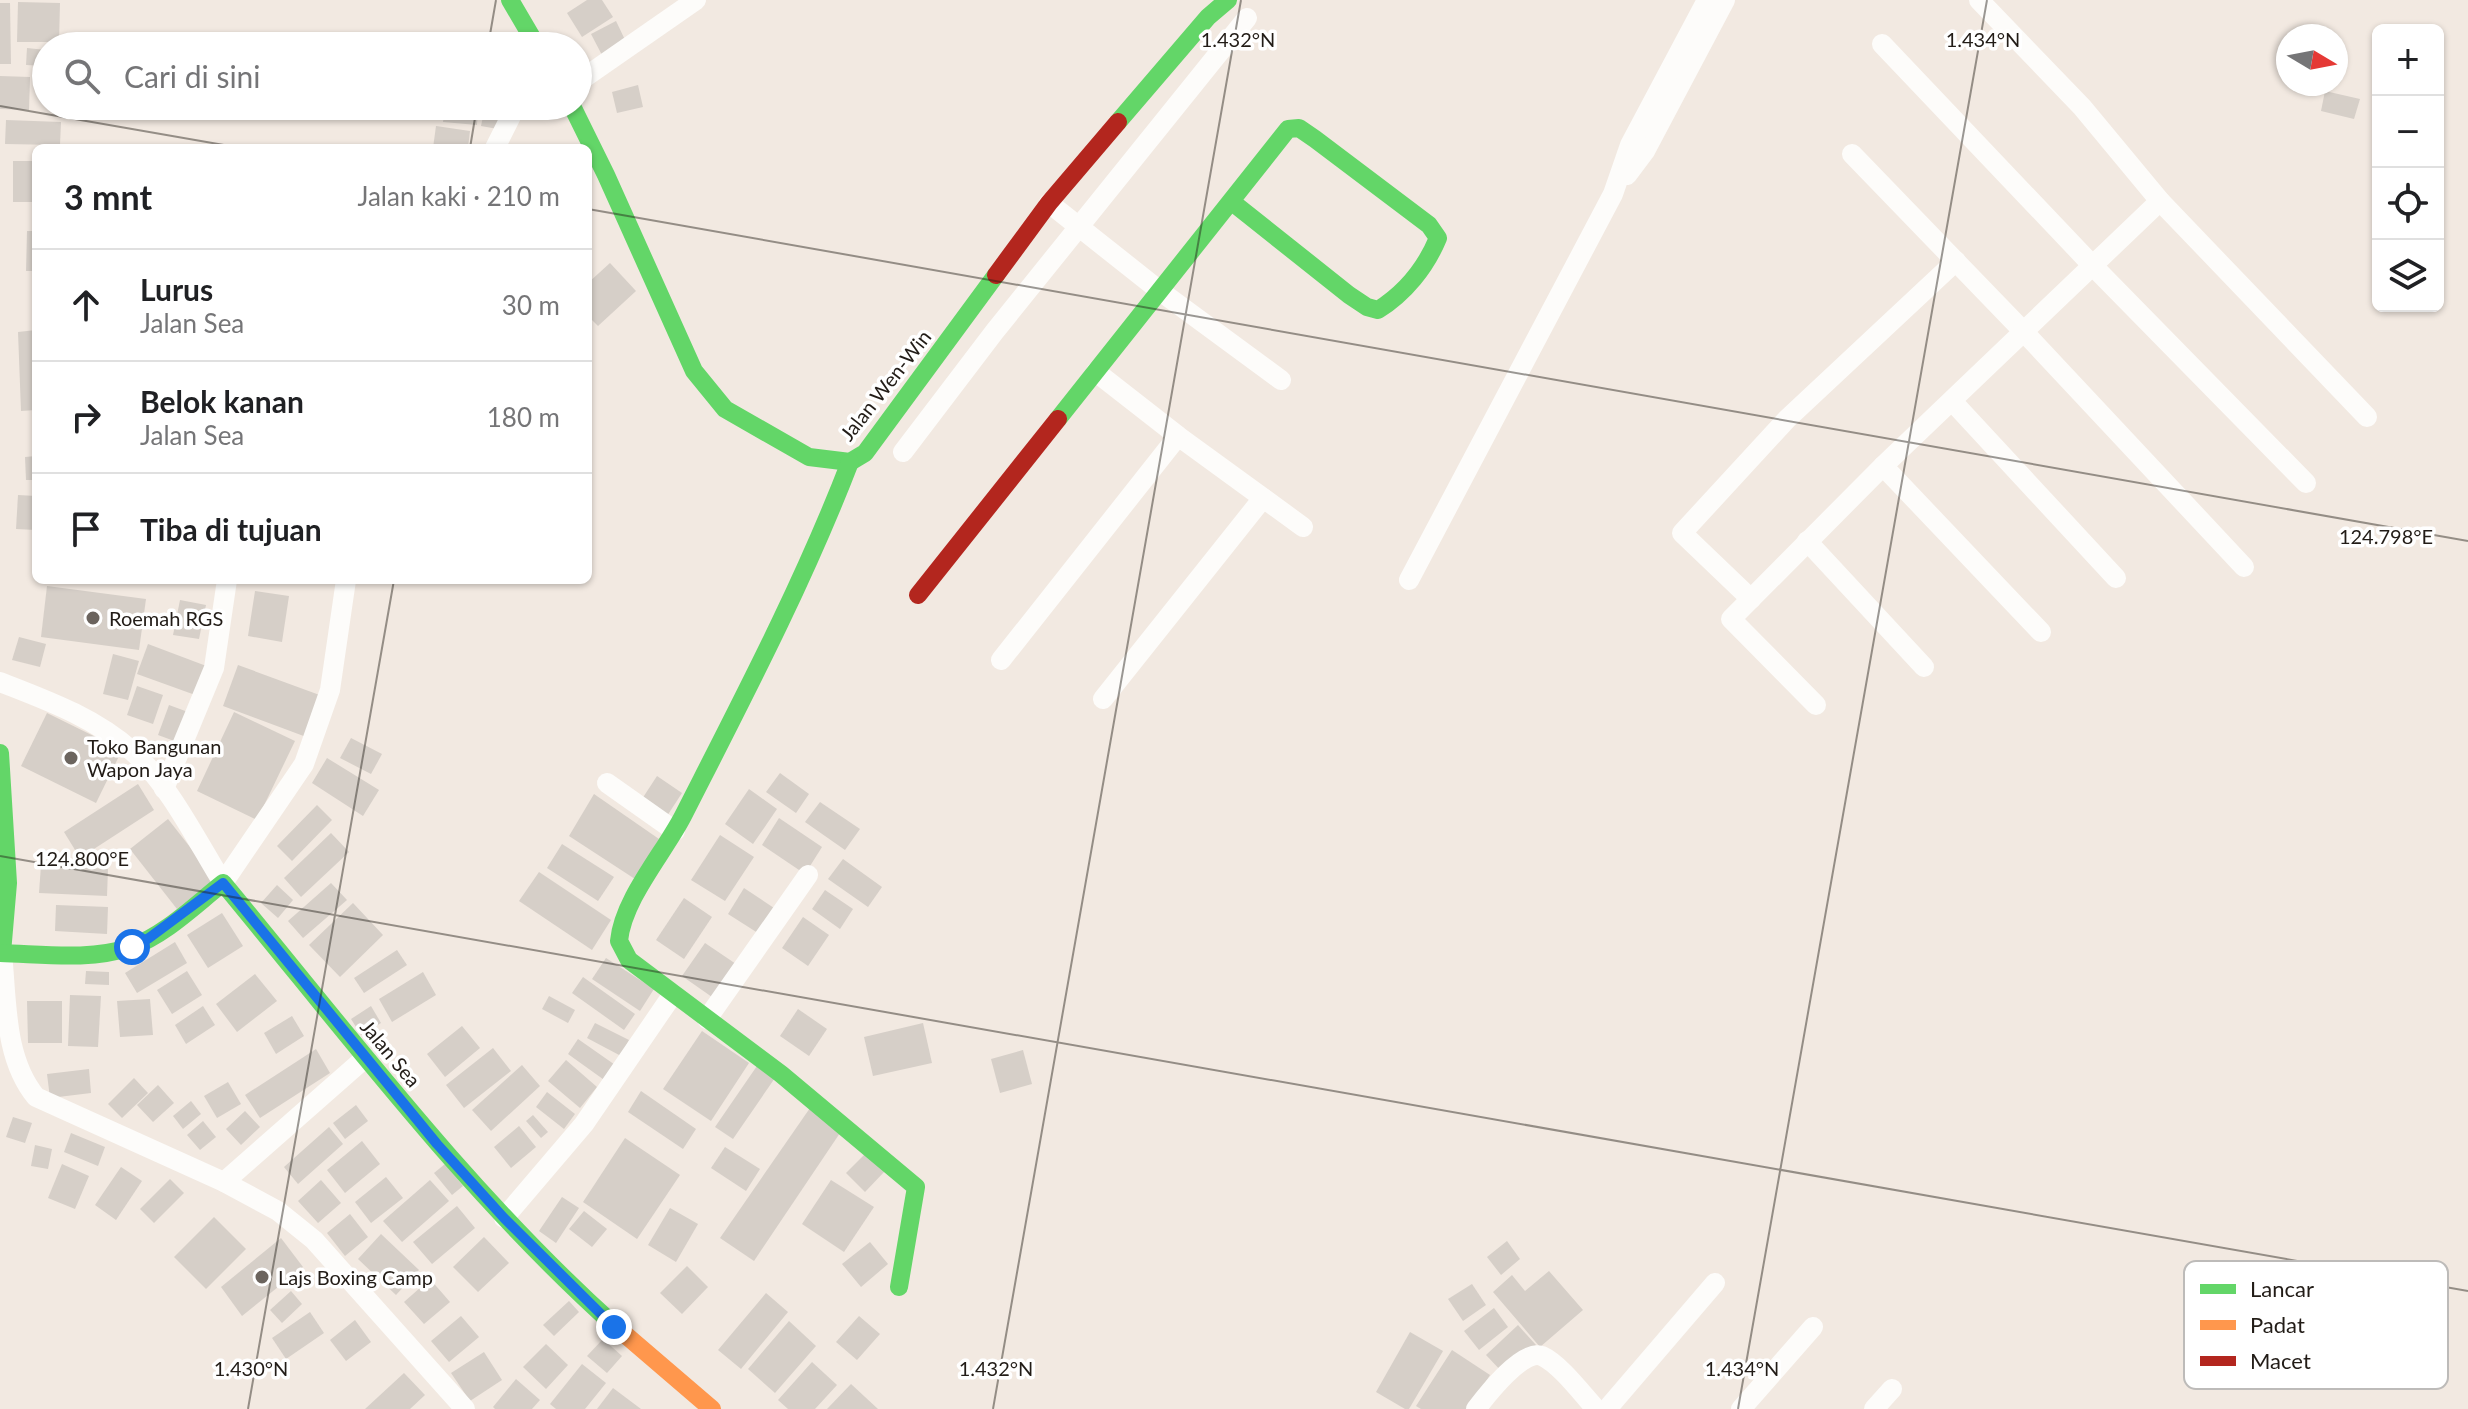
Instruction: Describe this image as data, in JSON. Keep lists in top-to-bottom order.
{
  "streets": {
    "street": ["Jalan Wen-Win", "Jalan Sea"]
  },
  "places": ["Roemah RGS", "Toko Bangunan Wapon Jaya", "Lajs Boxing Camp"],
  "legend": ["Lancar", "Padat", "Macet"],
  "north": "right",
  "page": {
    "map_buttons": ["+", "−"],
    "search": "Cari di sini",
    "heading": ["3 mnt", "Jalan kaki · 210 m"],
    "list": [
      ["Lurus", "Jalan Sea", "30 m"],
      ["Belok kanan", "Jalan Sea", "180 m"],
      "Tiba di tujuan"
    ]
  },
  "coordinates": [
    "1.432°N",
    "1.434°N",
    "124.798°E",
    "124.800°E",
    "1.430°N"
  ]
}
